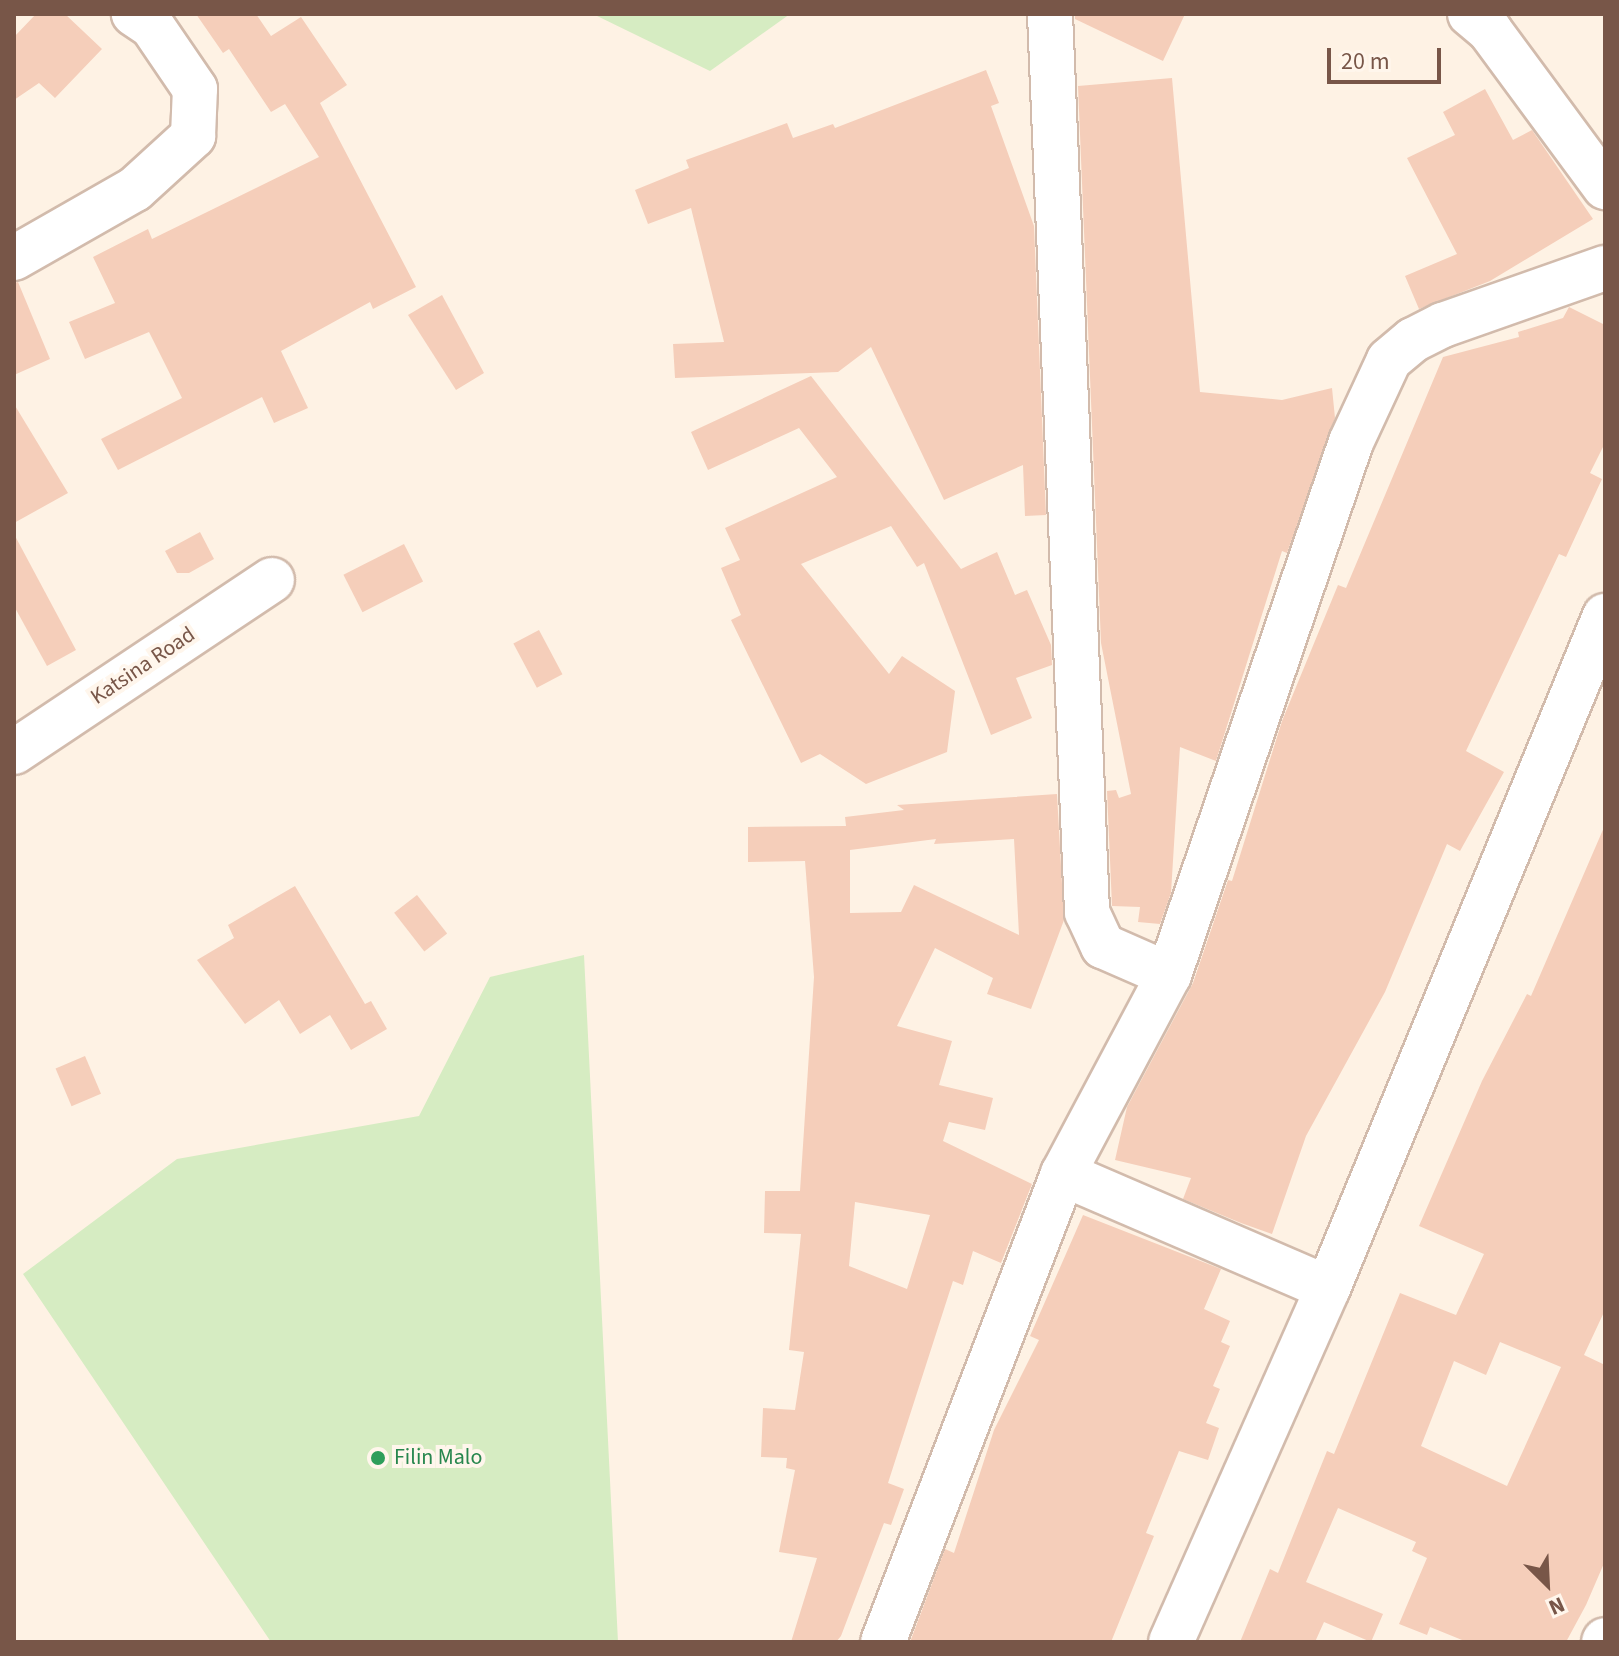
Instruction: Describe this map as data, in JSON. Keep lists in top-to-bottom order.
{
  "streets": {
    "street": ["Katsina Road"]
  },
  "places": ["Filin Malo"],
  "scale_bar": "20 m",
  "north": "bottom right"
}
